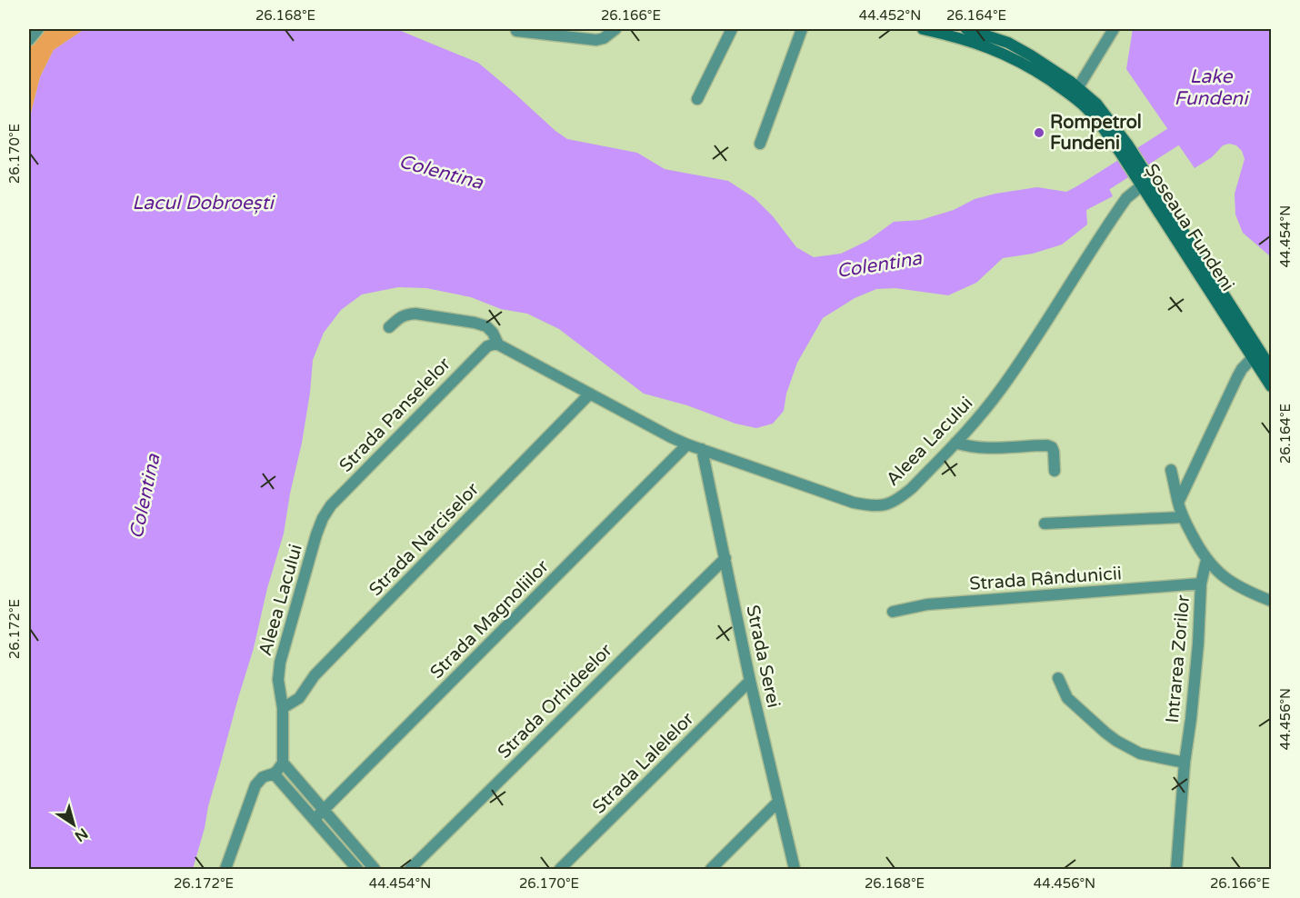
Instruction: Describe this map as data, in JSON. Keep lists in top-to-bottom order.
{
  "streets": {
    "main road": ["Șoseaua Fundeni"],
    "street": [
      "Strada Panselelor",
      "Aleea Lacului",
      "Strada Narciselor",
      "Strada Rândunicii",
      "Strada Magnoliilor",
      "Strada Serei",
      "Intrarea Zorilor",
      "Strada Orhideelor",
      "Strada Lalelelor"
    ]
  },
  "crossings": [
    ["Șoseaua Fundeni", "Aleea Lacului"],
    ["Strada Panselelor", "Aleea Lacului"],
    ["Aleea Lacului", "Strada Narciselor"],
    ["Aleea Lacului", "Strada Magnoliilor"],
    ["Aleea Lacului", "Strada Serei"],
    ["Strada Rândunicii", "Intrarea Zorilor"],
    ["Strada Serei", "Strada Orhideelor"],
    ["Strada Serei", "Strada Lalelelor"]
  ],
  "water": ["Lake Fundeni", "Colentina", "Lacul Dobroești"],
  "places": ["Rompetrol Fundeni"],
  "north": "bottom right",
  "coordinates": [
    "26.168°E",
    "26.166°E",
    "44.452°N",
    "26.164°E",
    "26.170°E",
    "44.454°N",
    "26.172°E",
    "44.456°N"
  ]
}
